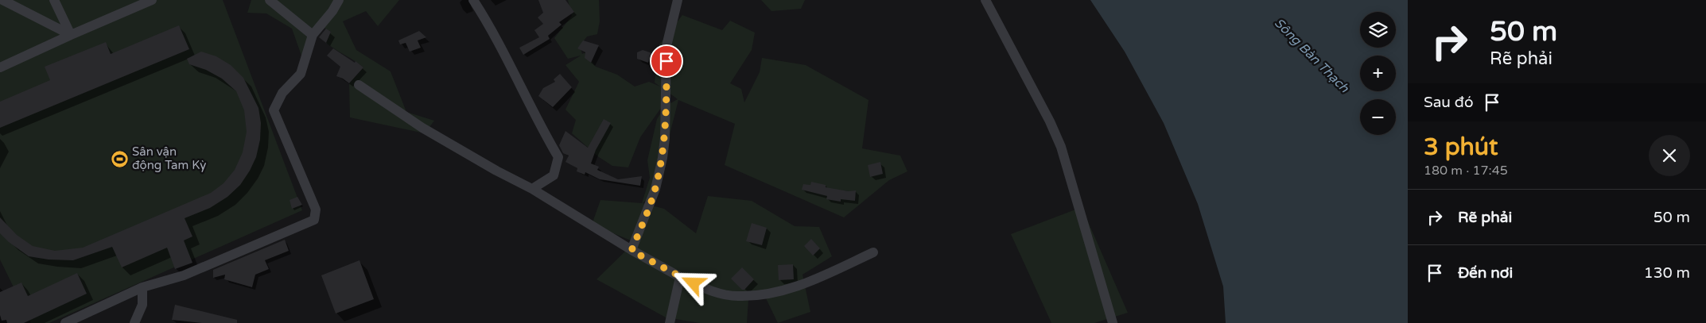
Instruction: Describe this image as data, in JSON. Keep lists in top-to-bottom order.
{
  "water": ["Sông Bàn Thạch"],
  "places": {
    "sports": ["Sân vận động Tam Kỳ"]
  },
  "page": {
    "turn": ["50 m", "Rẽ phải"],
    "map_buttons": ["+", "−"],
    "then": "Sau đó",
    "heading": ["3 phút", "180 m · 17:45"],
    "list": [
      {
        "name": "Rẽ phải",
        "value": "50 m"
      },
      {
        "name": "Đến nơi",
        "value": "130 m"
      }
    ]
  }
}
